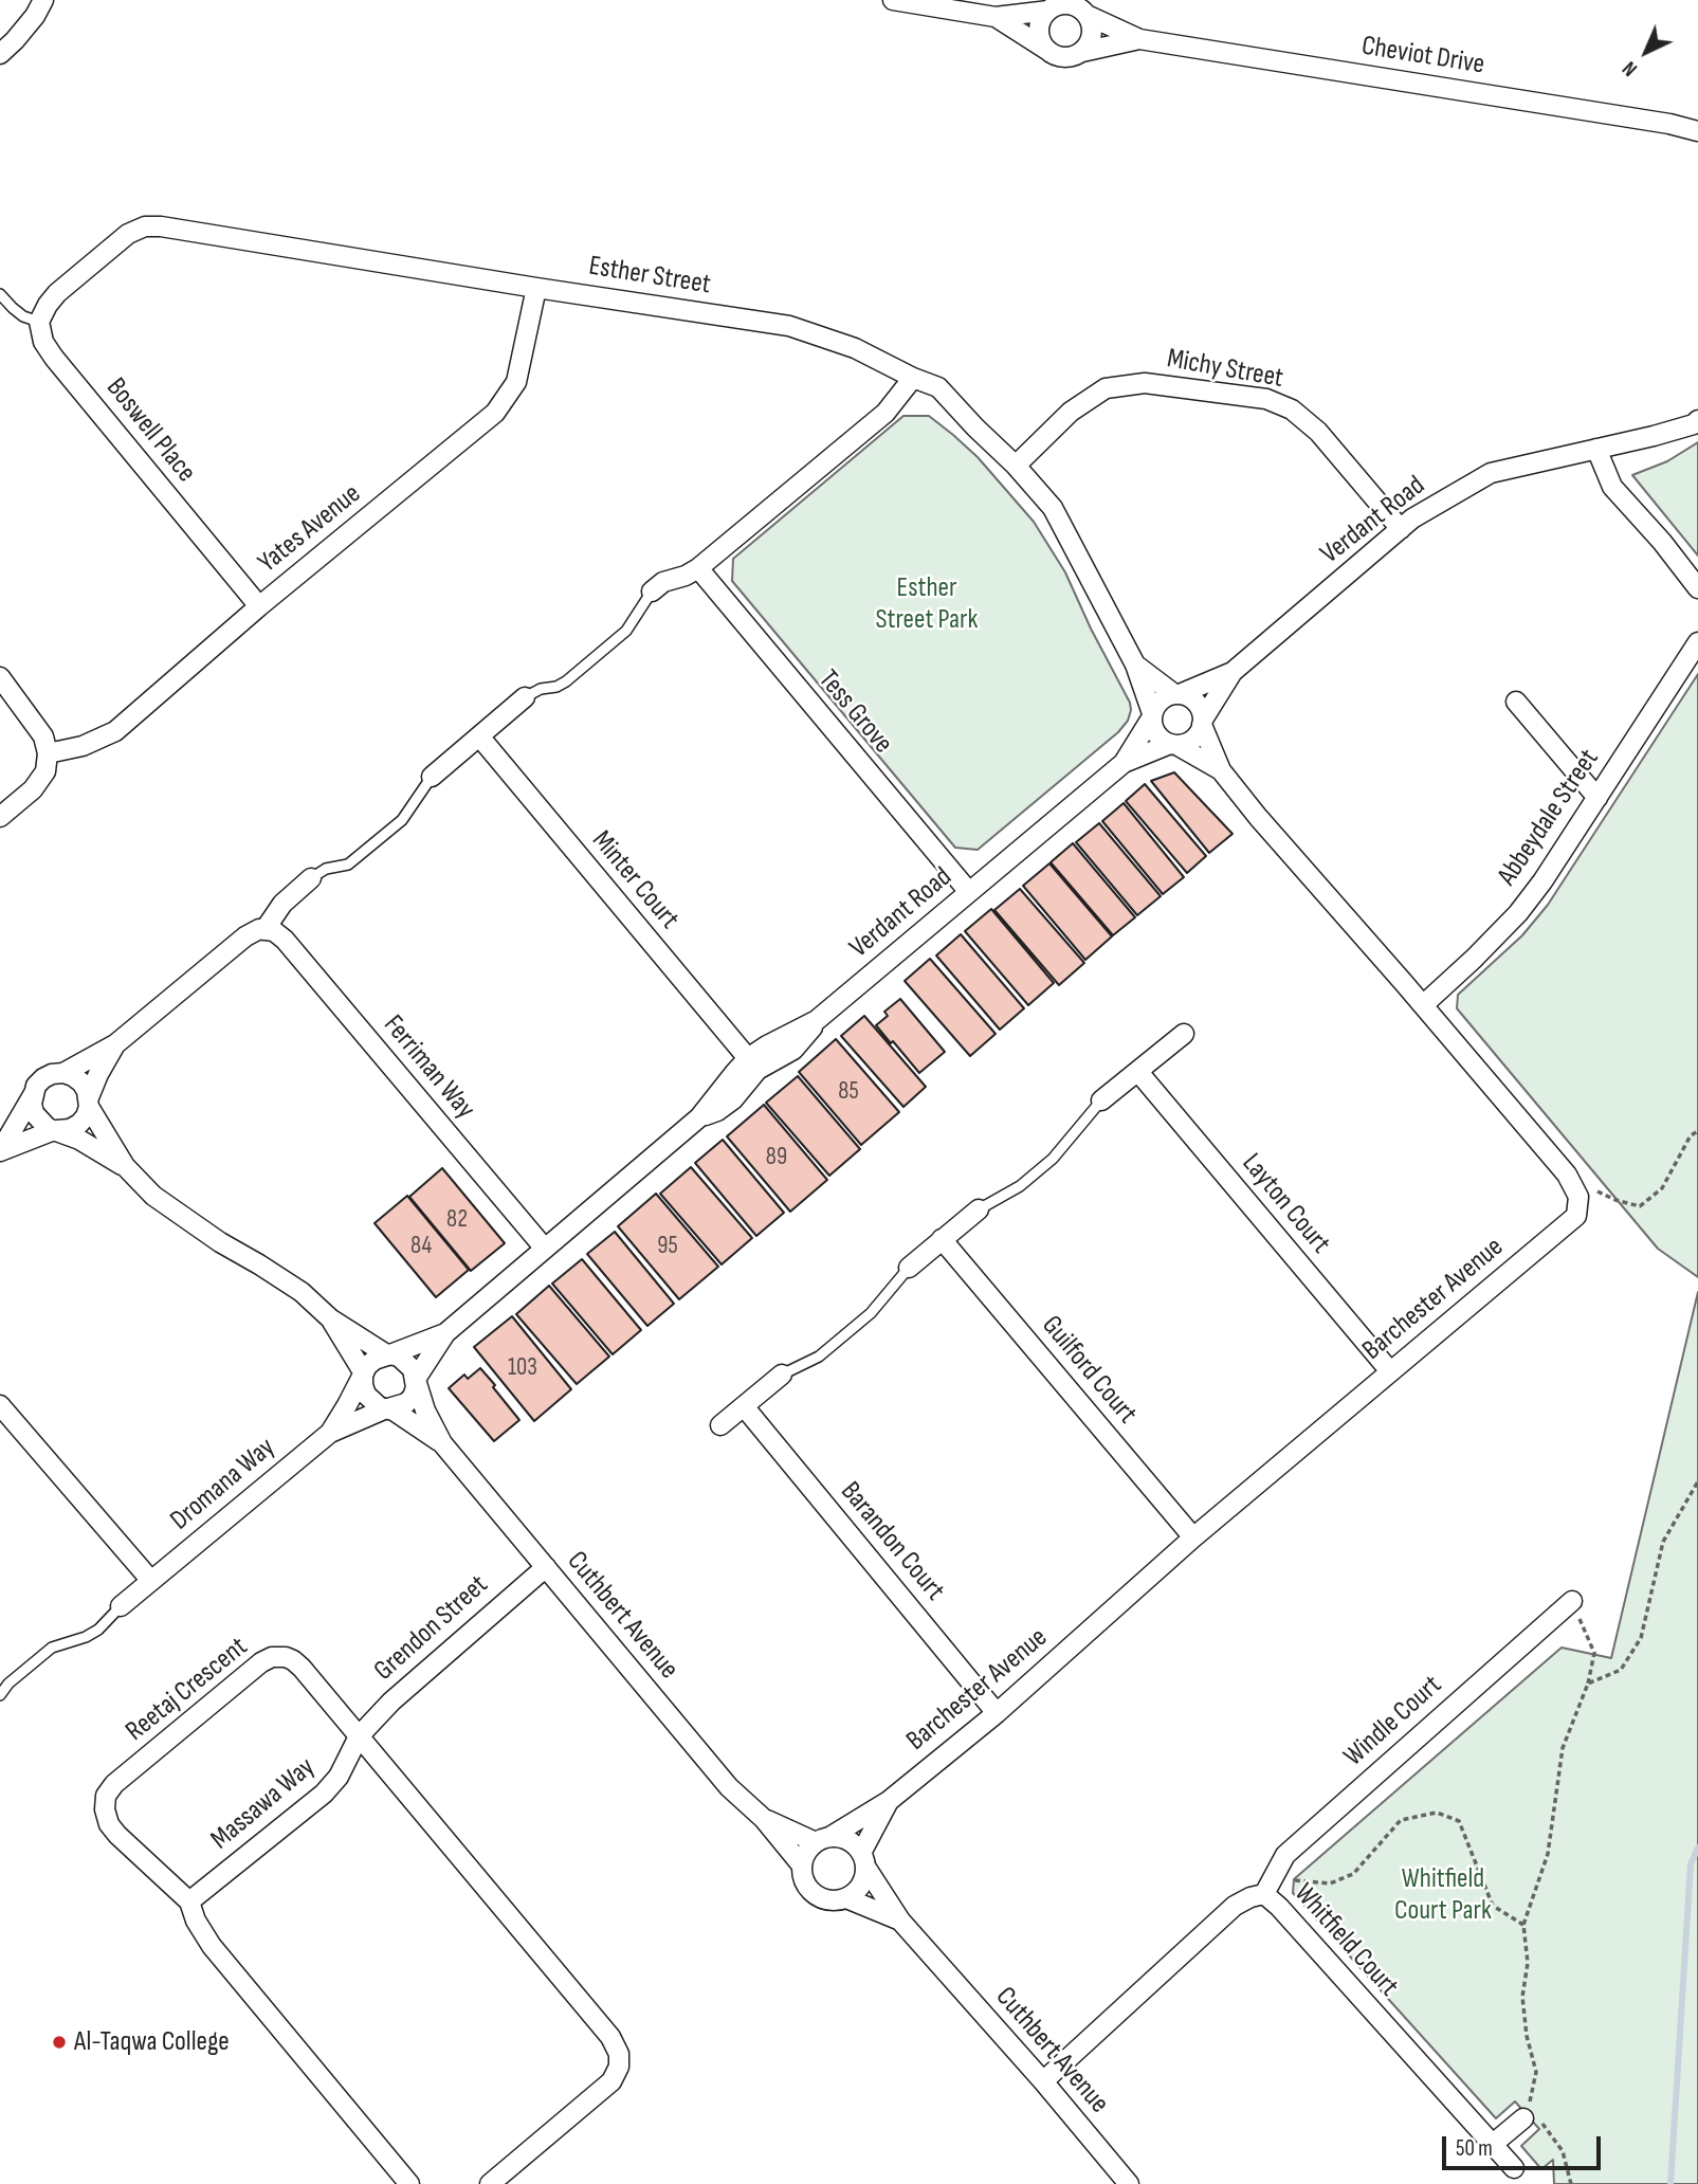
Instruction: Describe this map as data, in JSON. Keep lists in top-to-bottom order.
{
  "streets": {
    "street": [
      "Cheviot Drive",
      "Esther Street",
      "Michy Street",
      "Boswell Place",
      "Verdant Road",
      "Yates Avenue",
      "Tess Grove",
      "Abbeydale Street",
      "Minter Court",
      "Ferriman Way",
      "Layton Court",
      "Barchester Avenue",
      "Guilford Court",
      "Dromana Way",
      "Barandon Court",
      "Cuthbert Avenue",
      "Grendon Street",
      "Reetaj Crescent",
      "Windle Court",
      "Massawa Way",
      "Whitfield Court"
    ]
  },
  "crossings": [
    ["Esther Street", "Michy Street"],
    ["Esther Street", "Boswell Place"],
    ["Esther Street", "Verdant Road"],
    ["Esther Street", "Yates Avenue"],
    ["Michy Street", "Verdant Road"],
    ["Boswell Place", "Yates Avenue"],
    ["Verdant Road", "Tess Grove"],
    ["Verdant Road", "Minter Court"],
    ["Verdant Road", "Ferriman Way"],
    ["Verdant Road", "Dromana Way"],
    ["Verdant Road", "Cuthbert Avenue"],
    ["Layton Court", "Barchester Avenue"],
    ["Barchester Avenue", "Guilford Court"],
    ["Barchester Avenue", "Barandon Court"],
    ["Barchester Avenue", "Cuthbert Avenue"],
    ["Dromana Way", "Cuthbert Avenue"],
    ["Cuthbert Avenue", "Grendon Street"],
    ["Cuthbert Avenue", "Whitfield Court"],
    ["Grendon Street", "Reetaj Crescent"],
    ["Grendon Street", "Massawa Way"],
    ["Reetaj Crescent", "Massawa Way"],
    ["Windle Court", "Whitfield Court"]
  ],
  "parks": ["Esther Street Park", "Whitfield Court Park"],
  "places": ["Al-Taqwa College"],
  "house_numbers": [
    "85",
    "89",
    "82",
    "84",
    "95",
    "103"
  ],
  "scale_bar": "50 m",
  "north": "bottom left"
}
